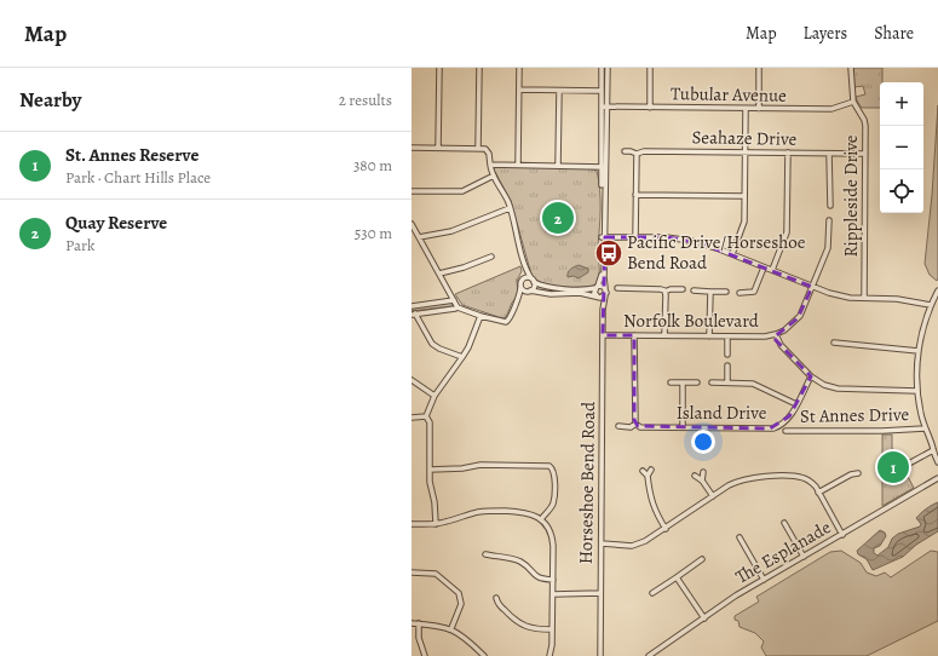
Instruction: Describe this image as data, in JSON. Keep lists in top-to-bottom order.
{
  "streets": {
    "street": [
      "Tubular Avenue",
      "Seahaze Drive",
      "Rippleside Drive",
      "Norfolk Boulevard",
      "Island Drive",
      "St Annes Drive",
      "Horseshoe Bend Road",
      "The Esplanade"
    ]
  },
  "crossings": [
    ["Tubular Avenue", "Rippleside Drive"],
    ["Seahaze Drive", "Rippleside Drive"],
    ["Norfolk Boulevard", "Horseshoe Bend Road"]
  ],
  "places": {
    "bus stop": ["Pacific Drive/Horseshoe Bend Road"]
  },
  "page": {
    "header": "Map",
    "nav": ["Map", "Layers", "Share"],
    "heading": ["Nearby", "2 results"],
    "map_buttons": ["+", "−"],
    "list": [
      {
        "mark": "1",
        "name": "St. Annes Reserve",
        "note": "Park · Chart Hills Place",
        "value": "380 m"
      },
      {
        "mark": "2",
        "name": "Quay Reserve",
        "note": "Park",
        "value": "530 m"
      }
    ],
    "pins": ["2", "1"]
  }
}
